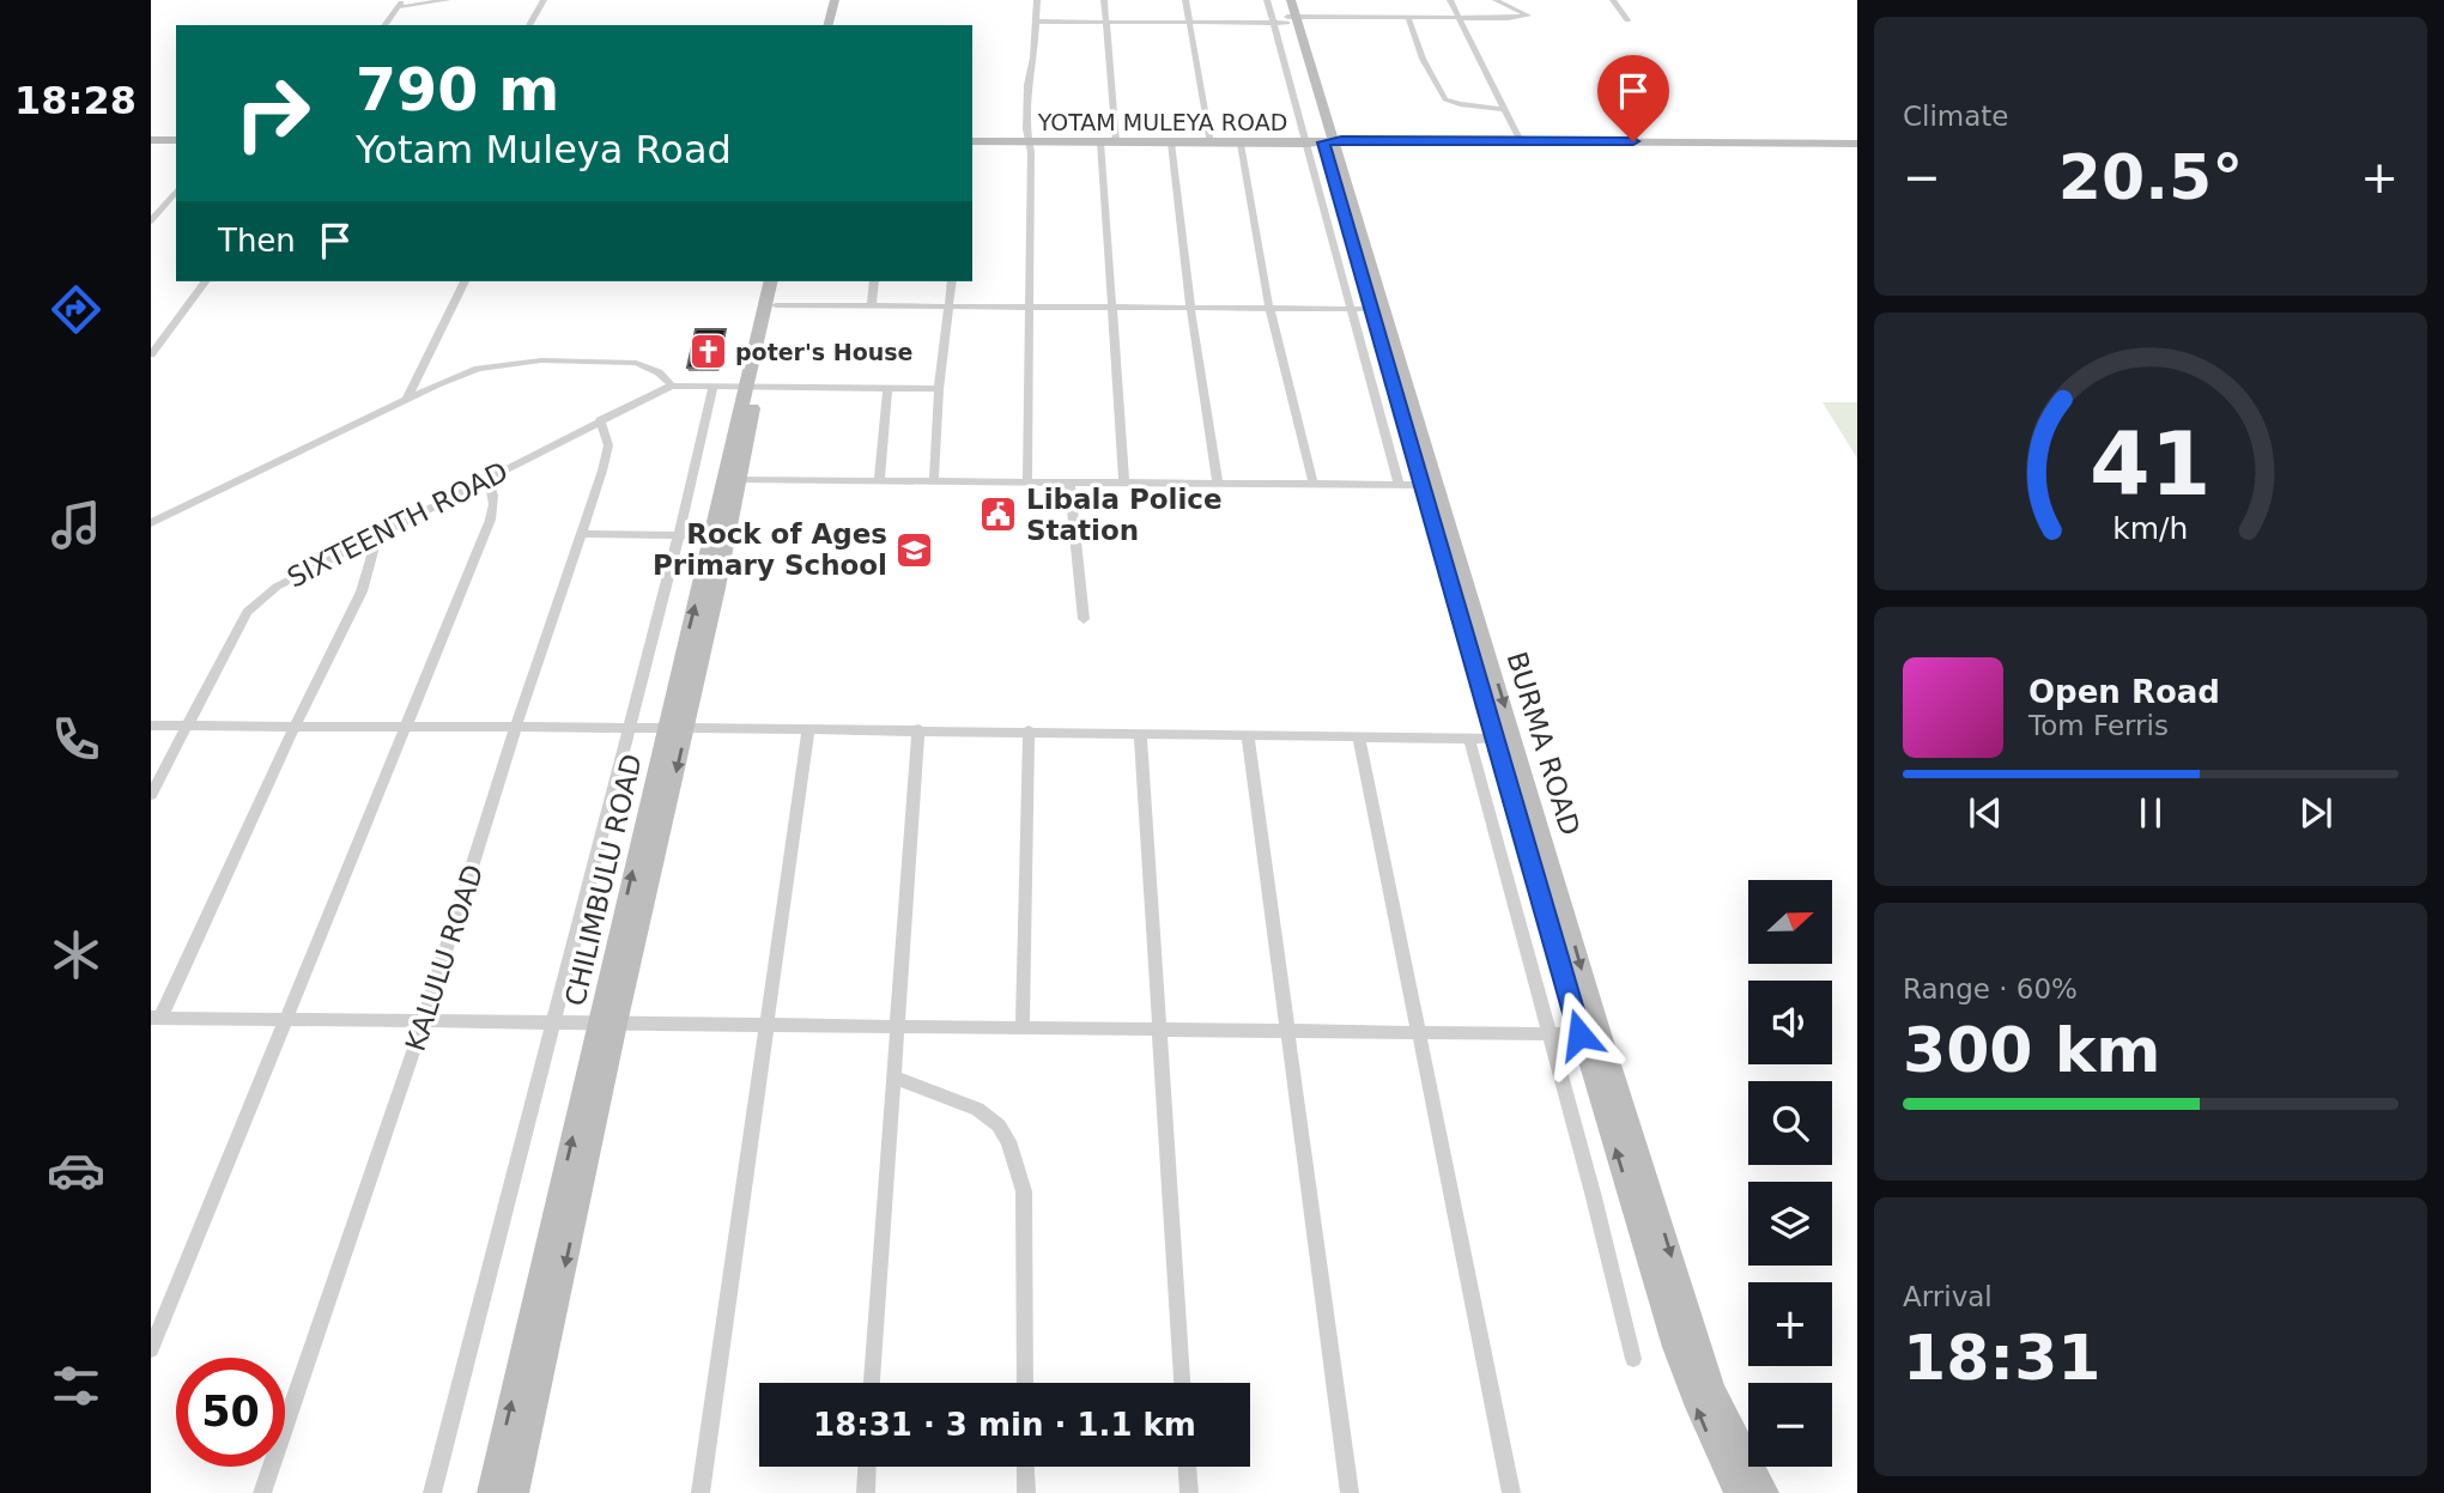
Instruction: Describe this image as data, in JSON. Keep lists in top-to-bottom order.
{
  "streets": {
    "main road": ["YOTAM MULEYA ROAD", "BURMA ROAD", "CHILIMBULU ROAD"],
    "street": ["SIXTEENTH ROAD", "KALULU ROAD"]
  },
  "crossings": [
    ["YOTAM MULEYA ROAD", "BURMA ROAD"],
    ["SIXTEENTH ROAD", "CHILIMBULU ROAD"],
    ["SIXTEENTH ROAD", "KALULU ROAD"]
  ],
  "places": {
    "church": ["poter's House"],
    "public building": ["Libala Police Station"],
    "school or university": ["Rock of Ages Primary School"]
  },
  "north": "right",
  "page": {
    "tabs": "18:28",
    "tile": [
      "Climate",
      ["Range · 60%", "300 km"],
      ["Arrival", "18:31"]
    ],
    "turn": ["790 m", "Yotam Muleya Road"],
    "heat": ["−", "20.5°", "+"],
    "then": "Then",
    "song": ["Open Road", "Tom Ferris"],
    "map_buttons": ["+", "−"],
    "limit": "50",
    "trip": "18:31 · 3 min · 1.1 km",
    "gauge": ["41", "km/h"]
  }
}
